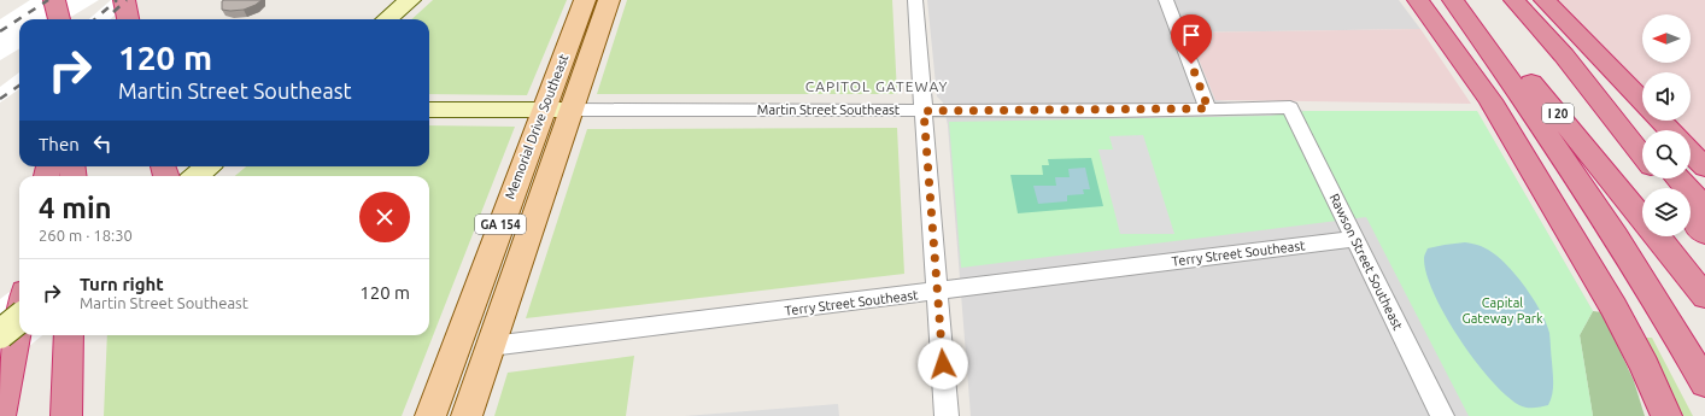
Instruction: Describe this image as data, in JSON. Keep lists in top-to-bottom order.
{
  "streets": {
    "highway": ["I 20"],
    "main road": ["Memorial Drive Southeast", "GA 154"],
    "street": ["Martin Street Southeast", "Terry Street Southeast", "Rawson Street Southeast"]
  },
  "crossings": [
    ["Martin Street Southeast", "Memorial Drive Southeast"],
    ["Martin Street Southeast", "Rawson Street Southeast"],
    ["Memorial Drive Southeast", "Terry Street Southeast"],
    ["Terry Street Southeast", "Rawson Street Southeast"]
  ],
  "districts": ["CAPITOL GATEWAY"],
  "parks": ["Capital Gateway Park"],
  "north": "left",
  "page": {
    "turn": ["120 m", "Martin Street Southeast"],
    "then": "Then",
    "heading": ["4 min", "260 m · 18:30"],
    "list": [
      {
        "name": "Turn right",
        "note": "Martin Street Southeast",
        "value": "120 m"
      }
    ]
  }
}
